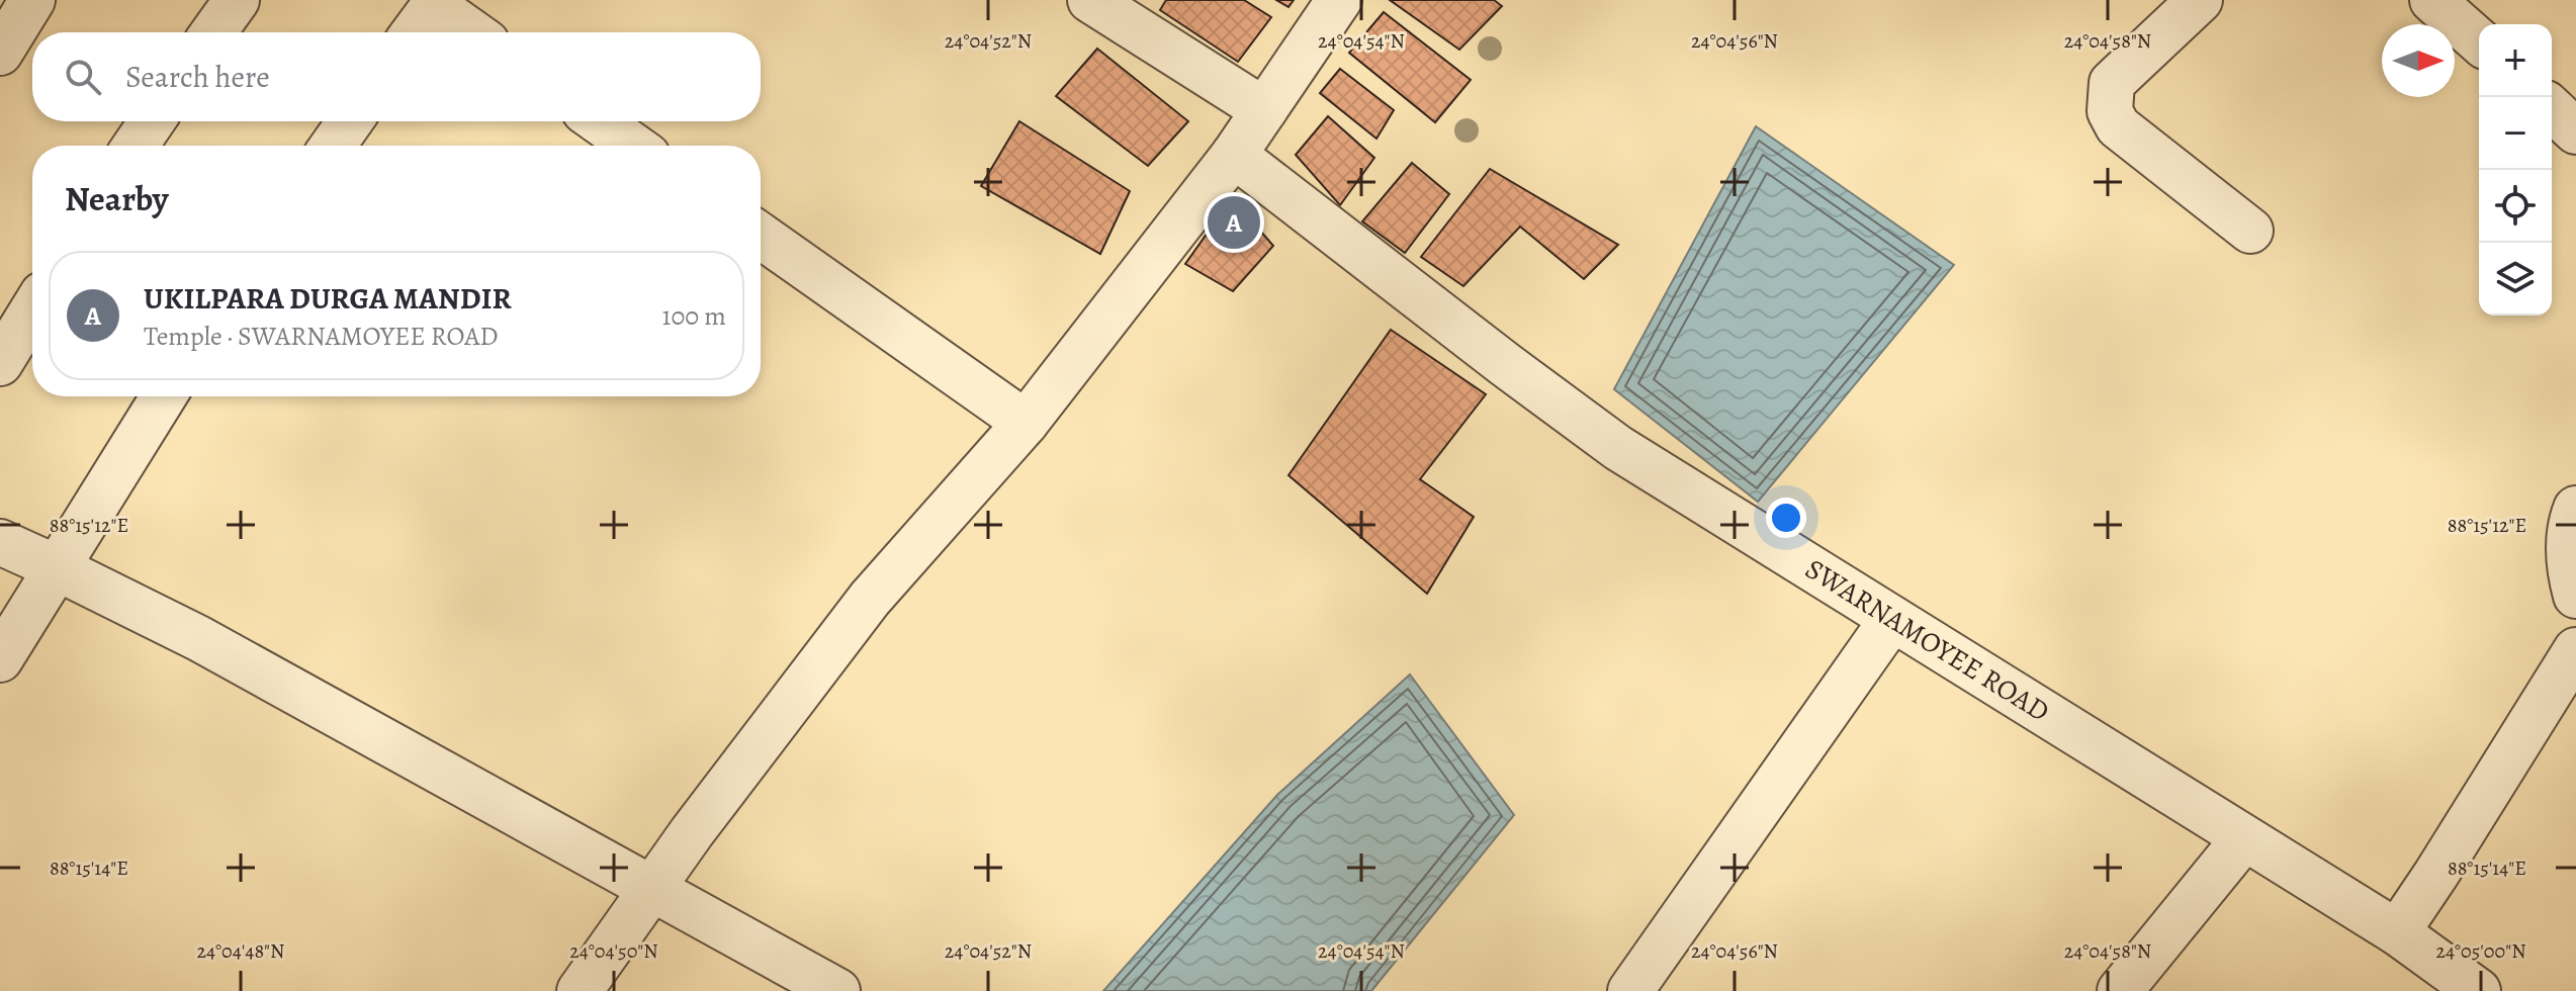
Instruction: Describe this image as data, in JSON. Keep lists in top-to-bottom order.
{
  "streets": {
    "street": ["SWARNAMOYEE ROAD"]
  },
  "north": "right",
  "page": {
    "map_buttons": ["+", "−"],
    "search": "Search here",
    "heading": "Nearby",
    "pins": "A",
    "list": [
      {
        "mark": "A",
        "name": "UKILPARA DURGA MANDIR",
        "note": "Temple · SWARNAMOYEE ROAD",
        "value": "100 m"
      }
    ]
  },
  "coordinates": [
    "24°04'52\"N",
    "24°04'54\"N",
    "24°04'56\"N",
    "24°04'58\"N",
    "88°15'12\"E",
    "88°15'14\"E",
    "24°04'48\"N",
    "24°04'50\"N",
    "24°05'00\"N"
  ]
}
